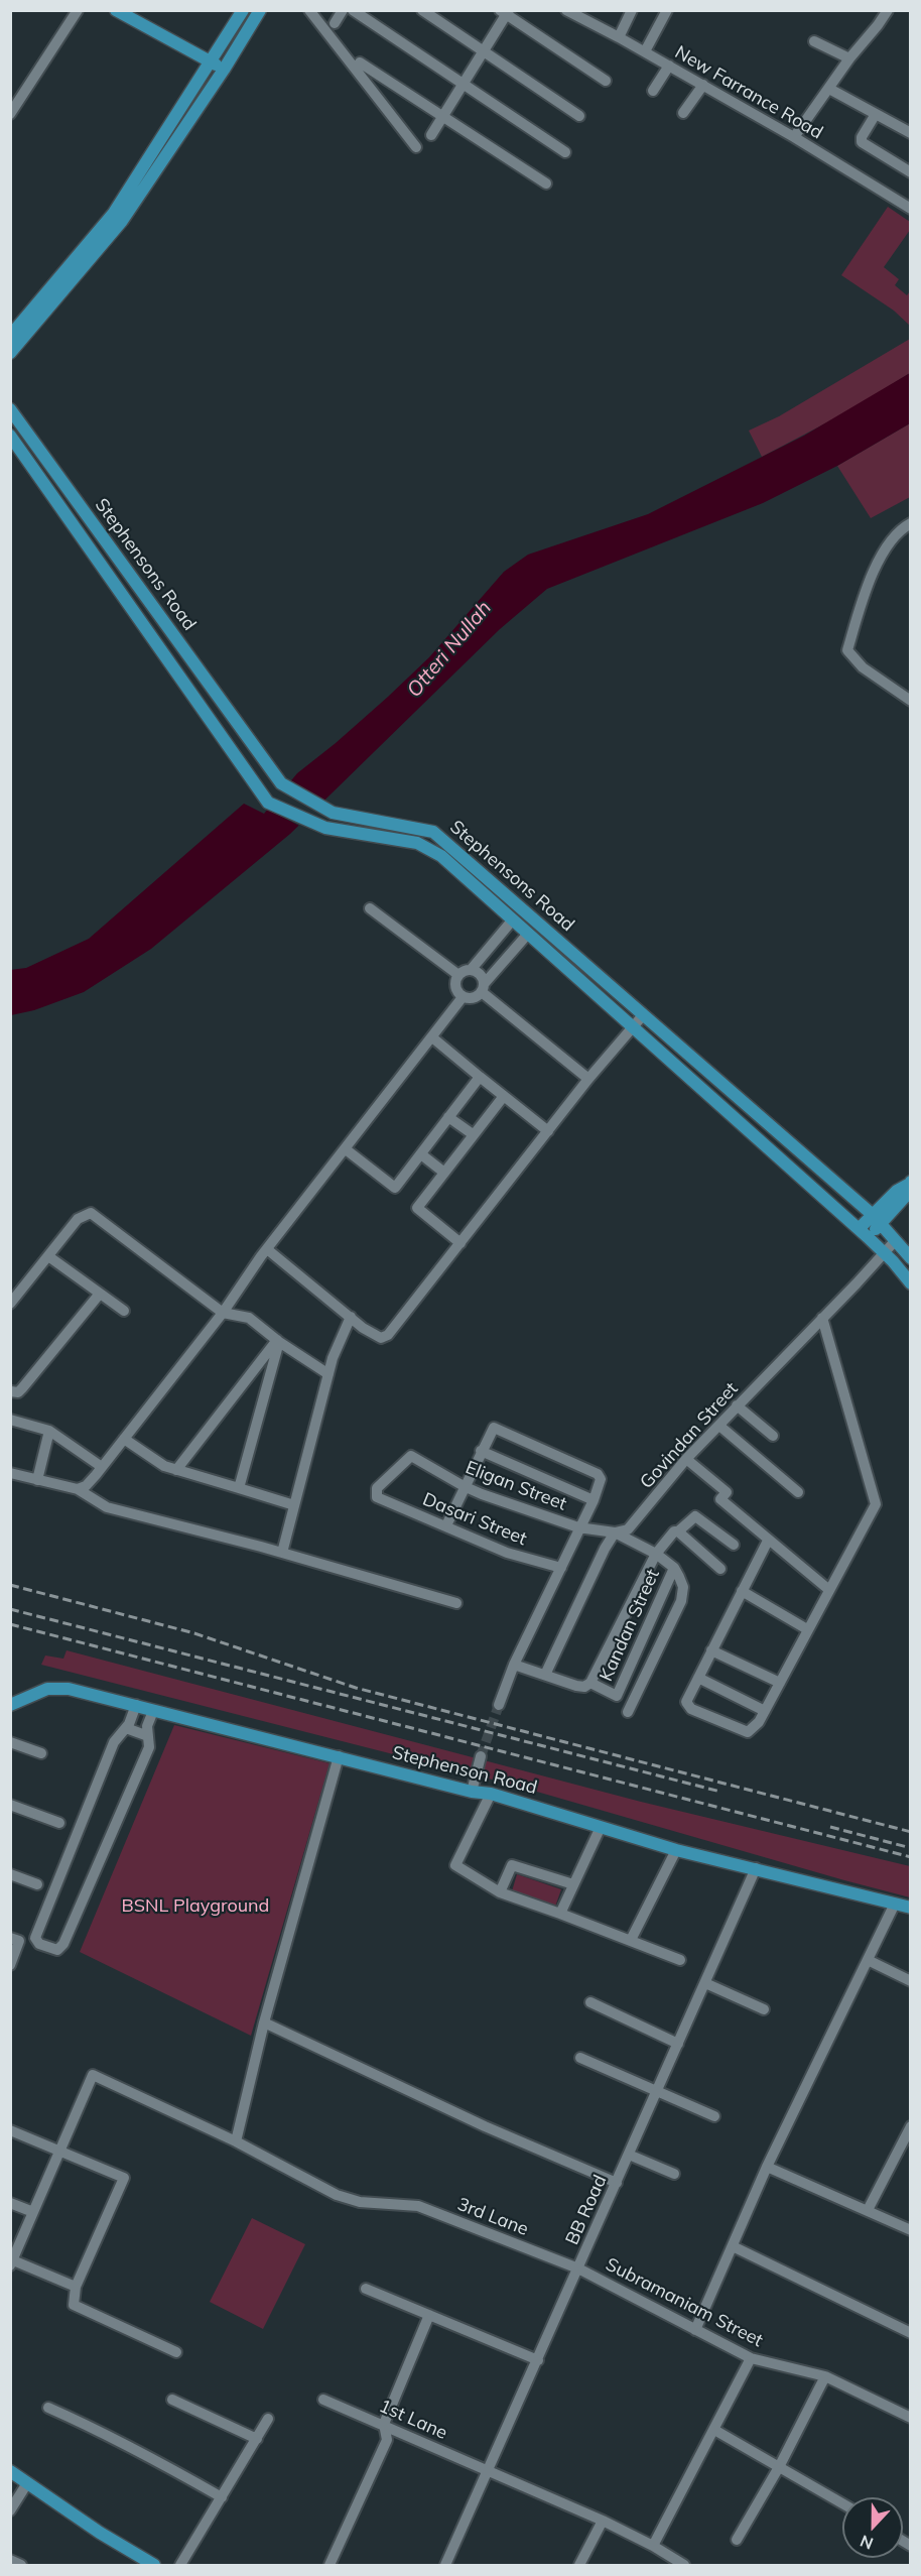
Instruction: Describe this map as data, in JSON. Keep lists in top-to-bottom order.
{
  "streets": {
    "main road": ["Stephensons Road", "Stephenson Road"],
    "street": [
      "New Farrance Road",
      "Govindan Street",
      "Eligan Street",
      "Dasari Street",
      "Kandan Street",
      "BB Road",
      "3rd Lane",
      "Subramaniam Street",
      "1st Lane"
    ]
  },
  "crossings": [
    ["Stephensons Road", "Govindan Street"],
    ["Govindan Street", "Eligan Street"],
    ["Eligan Street", "Dasari Street"],
    ["Eligan Street", "Kandan Street"],
    ["Stephenson Road", "BB Road"],
    ["BB Road", "3rd Lane"],
    ["BB Road", "Subramaniam Street"],
    ["BB Road", "1st Lane"],
    ["3rd Lane", "Subramaniam Street"]
  ],
  "water": ["Otteri Nullah"],
  "parks": ["BSNL Playground"],
  "north": "bottom"
}
